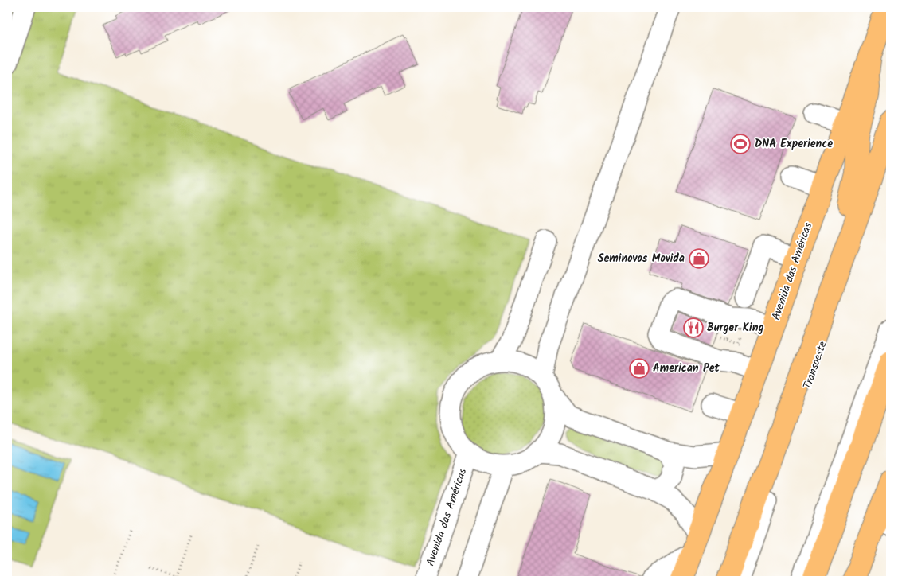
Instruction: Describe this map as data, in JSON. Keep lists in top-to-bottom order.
{
  "streets": {
    "main road": ["Avenida das Américas"],
    "street": ["Transoeste"]
  },
  "places": {
    "sports": ["DNA Experience"],
    "shop": ["Seminovos Movida", "American Pet"],
    "restaurant": ["Burger King"]
  }
}
